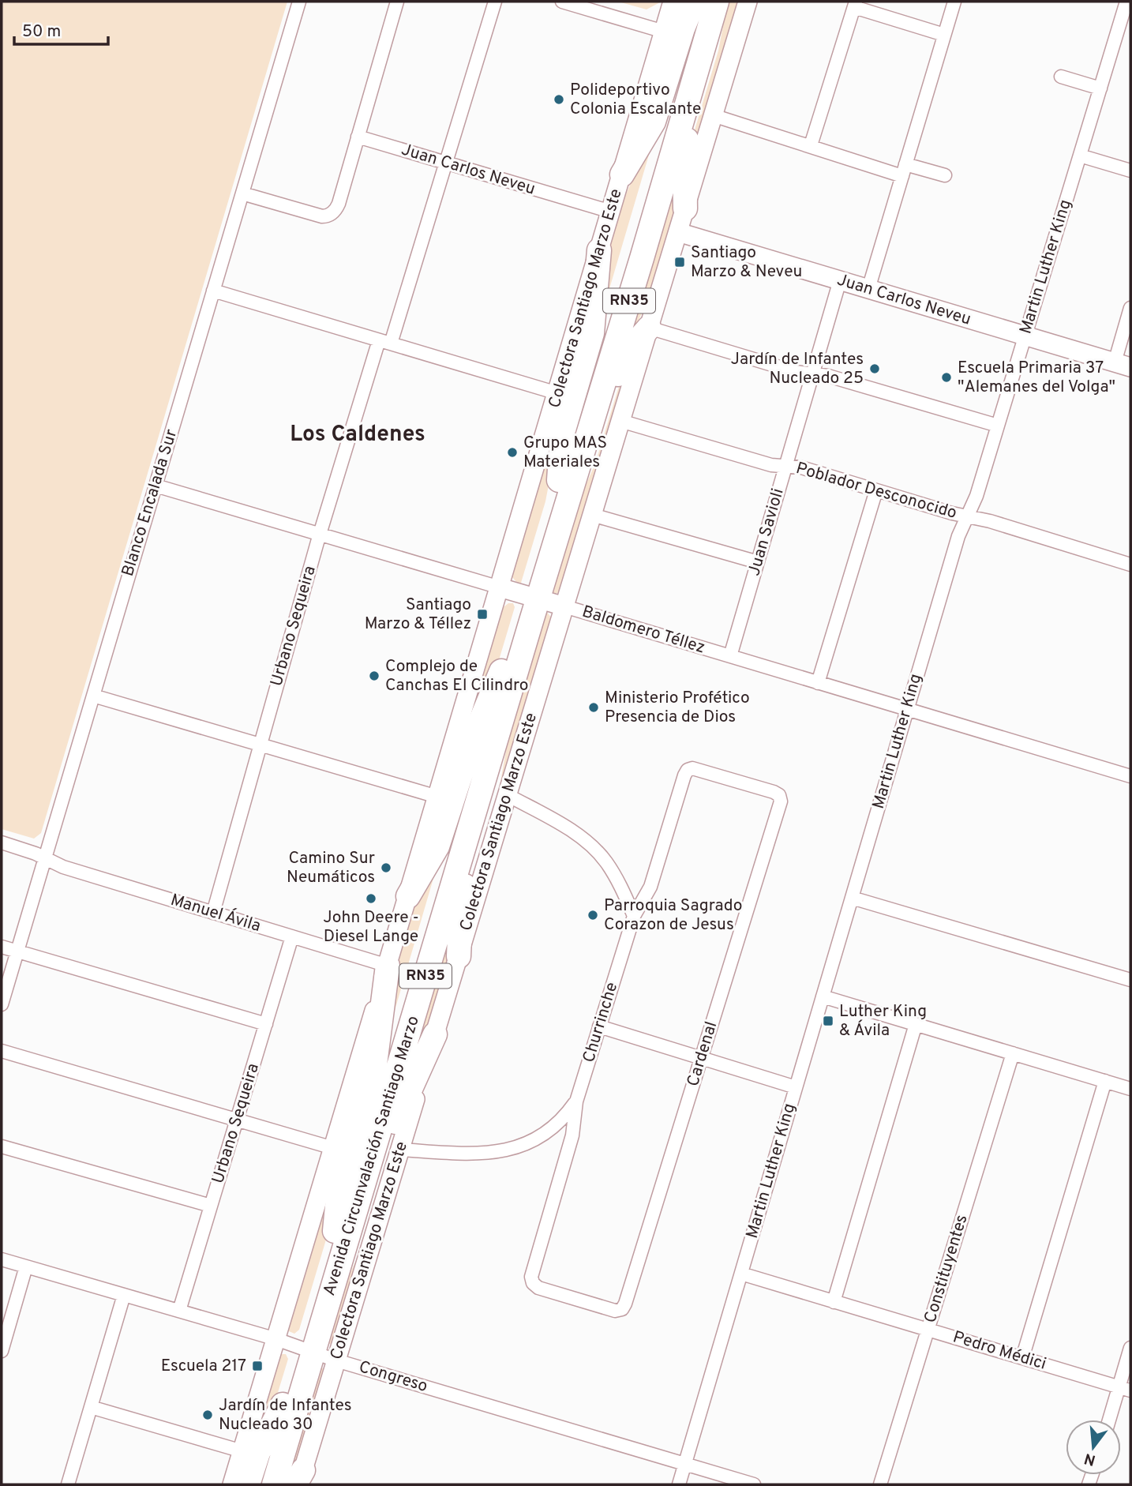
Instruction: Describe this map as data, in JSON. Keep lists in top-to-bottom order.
{
  "streets": {
    "highway": ["RN35", "Avenida Circunvalación Santiago Marzo"],
    "street": [
      "Juan Carlos Neveu",
      "Martin Luther King",
      "Colectora Santiago Marzo Este",
      "Poblador Desconocido",
      "Blanco Encalada Sur",
      "Juan Savioli",
      "Urbano Sequeira",
      "Baldomero Téllez",
      "Manuel Ávila",
      "Churrinche",
      "Cardenal",
      "Constituyentes",
      "Pedro Médici",
      "Congreso"
    ]
  },
  "crossings": [
    ["Juan Carlos Neveu", "Martin Luther King"],
    ["Juan Carlos Neveu", "Colectora Santiago Marzo Este"],
    ["Juan Carlos Neveu", "Juan Savioli"],
    ["Juan Carlos Neveu", "Urbano Sequeira"],
    ["Martin Luther King", "Poblador Desconocido"],
    ["Martin Luther King", "Baldomero Téllez"],
    ["Martin Luther King", "Pedro Médici"],
    ["Martin Luther King", "Congreso"],
    ["Colectora Santiago Marzo Este", "Poblador Desconocido"],
    ["Colectora Santiago Marzo Este", "Baldomero Téllez"],
    ["Colectora Santiago Marzo Este", "Manuel Ávila"],
    ["Colectora Santiago Marzo Este", "Congreso"],
    ["Poblador Desconocido", "Juan Savioli"],
    ["Blanco Encalada Sur", "Baldomero Téllez"],
    ["Blanco Encalada Sur", "Manuel Ávila"],
    ["Juan Savioli", "Baldomero Téllez"],
    ["Urbano Sequeira", "Baldomero Téllez"],
    ["Urbano Sequeira", "Manuel Ávila"],
    ["Urbano Sequeira", "Congreso"],
    ["Baldomero Téllez", "Avenida Circunvalación Santiago Marzo"],
    ["Churrinche", "Cardenal"],
    ["Avenida Circunvalación Santiago Marzo", "Congreso"],
    ["Constituyentes", "Pedro Médici"]
  ],
  "districts": ["Los Caldenes"],
  "places": {
    "other": [
      "Polideportivo Colonia Escalante",
      "Jardín de Infantes Nucleado 25",
      "Escuela Primaria 37 \"Alemanes del Volga\"",
      "Grupo MAS Materiales",
      "Complejo de Canchas El Cilindro",
      "Ministerio Profético Presencia de Dios",
      "Camino Sur Neumáticos",
      "John Deere - Diesel Lange",
      "Parroquia Sagrado Corazon de Jesus",
      "Jardín de Infantes Nucleado 30"
    ],
    "transit": [
      "Santiago Marzo & Neveu",
      "Santiago Marzo & Téllez",
      "Luther King & Ávila",
      "Escuela 217"
    ]
  },
  "scale_bar": "50 m",
  "north": "bottom"
}
